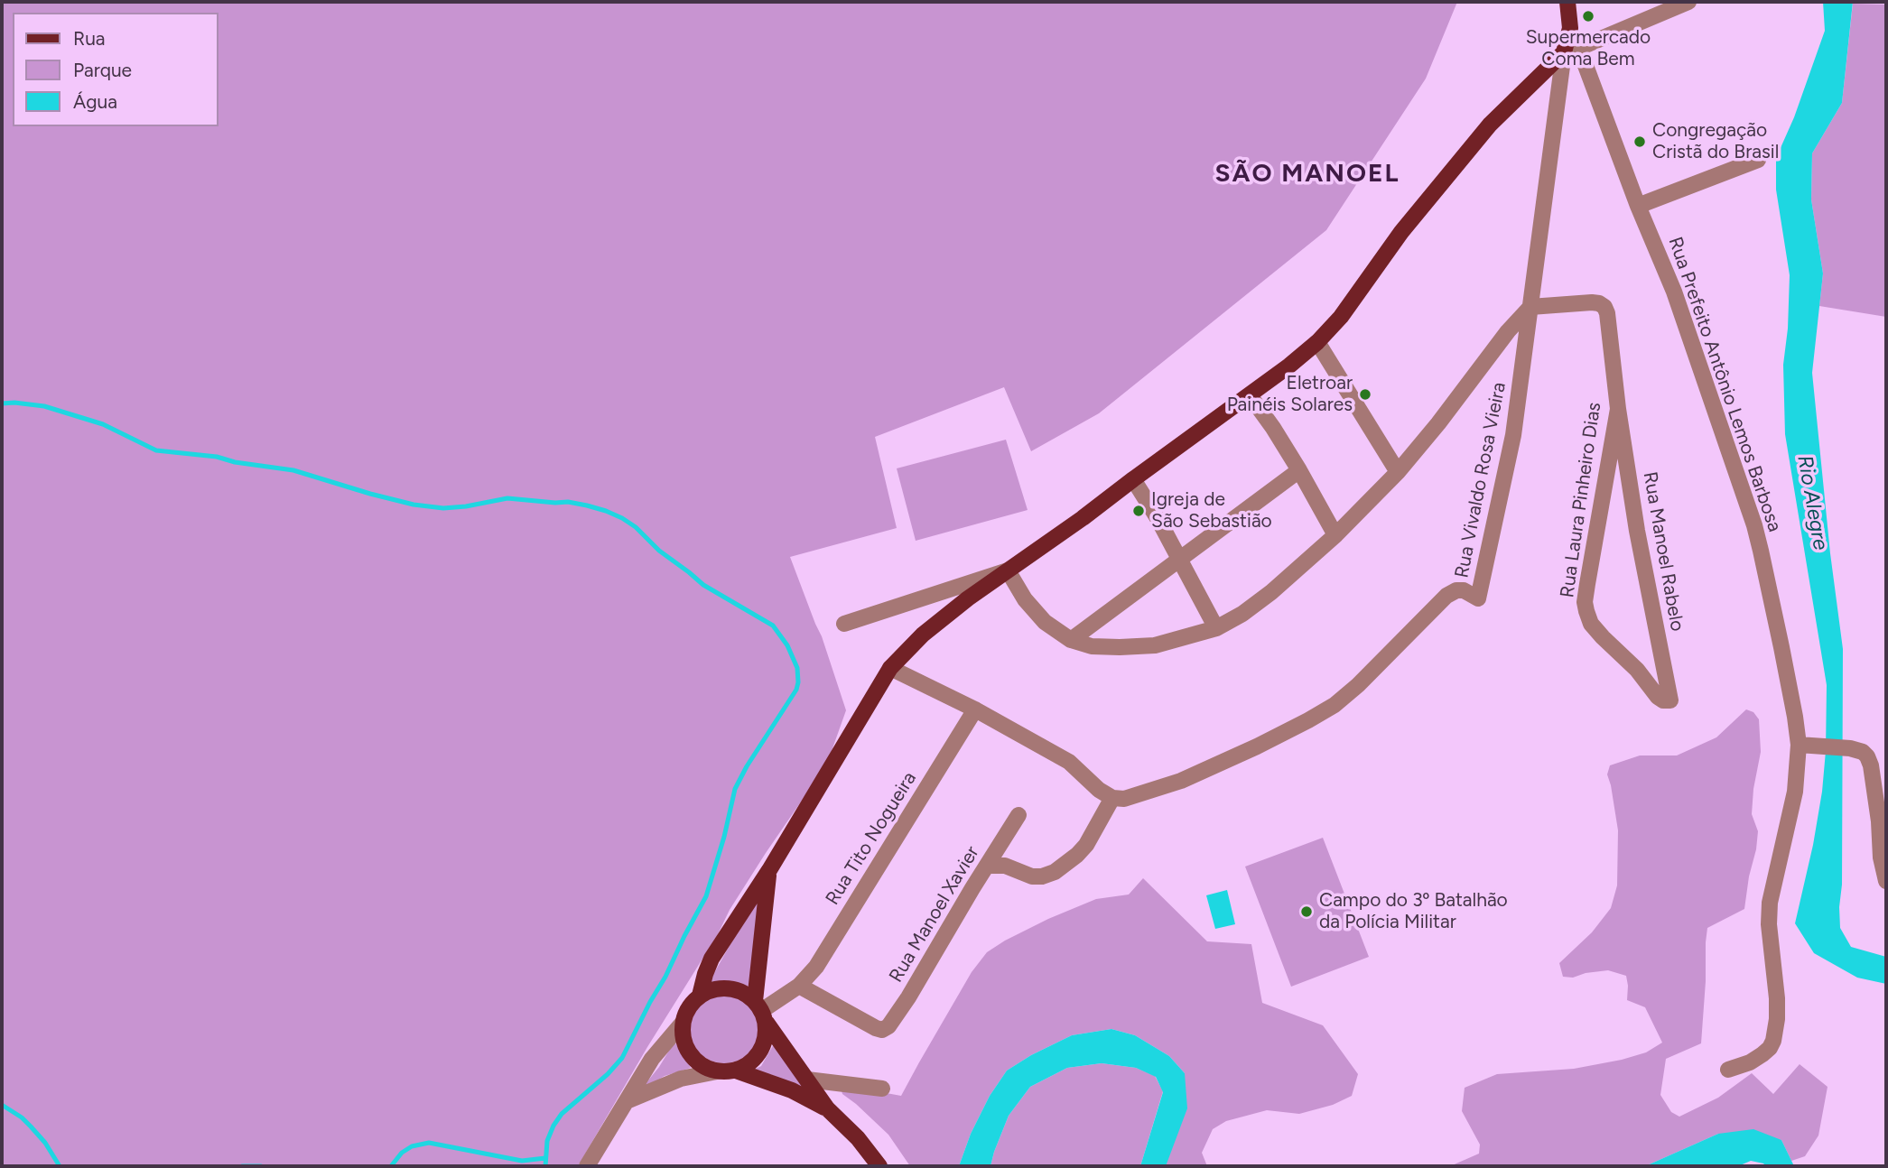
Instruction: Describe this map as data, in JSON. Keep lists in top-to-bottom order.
{
  "streets": {
    "street": [
      "Rua Prefeito Antônio Lemos Barbosa",
      "Rua Vivaldo Rosa Vieira",
      "Rua Laura Pinheiro Dias",
      "Rua Manoel Rabelo",
      "Rua Tito Nogueira",
      "Rua Manoel Xavier"
    ]
  },
  "crossings": [
    ["Rua Prefeito Antônio Lemos Barbosa", "Rua Vivaldo Rosa Vieira"],
    ["Rua Vivaldo Rosa Vieira", "Rua Laura Pinheiro Dias"],
    ["Rua Laura Pinheiro Dias", "Rua Manoel Rabelo"],
    ["Rua Tito Nogueira", "Rua Manoel Xavier"]
  ],
  "districts": ["SÃO MANOEL"],
  "water": ["Rio Alegre"],
  "places": [
    "Supermercado Coma Bem",
    "Congregação Cristã do Brasil",
    "Eletroar Painéis Solares",
    "Igreja de São Sebastião",
    "Campo do 3º Batalhão da Polícia Militar"
  ],
  "legend": ["Rua", "Parque", "Água"]
}
